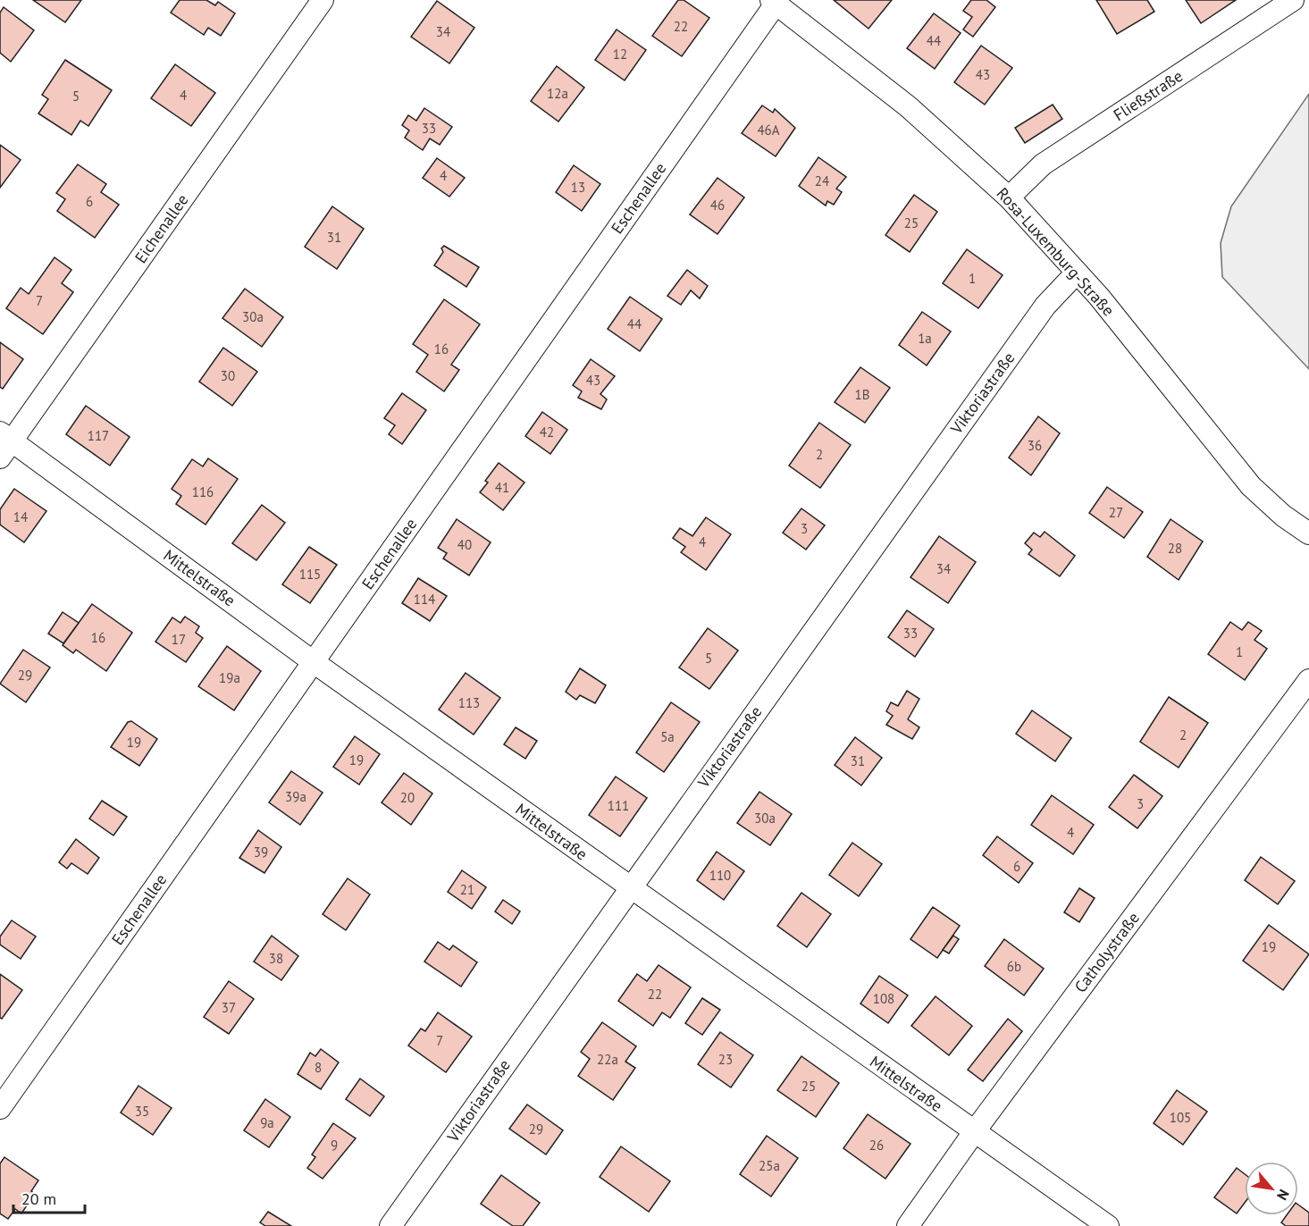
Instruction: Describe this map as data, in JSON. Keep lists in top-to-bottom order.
{
  "streets": {
    "street": [
      "Fließstraße",
      "Eschenallee",
      "Eichenallee",
      "Rosa-Luxemburg-Straße",
      "Viktoriastraße",
      "Mittelstraße",
      "Catholystraße"
    ]
  },
  "crossings": [
    ["Fließstraße", "Rosa-Luxemburg-Straße"],
    ["Eschenallee", "Rosa-Luxemburg-Straße"],
    ["Eschenallee", "Mittelstraße"],
    ["Eichenallee", "Mittelstraße"],
    ["Rosa-Luxemburg-Straße", "Viktoriastraße"],
    ["Viktoriastraße", "Mittelstraße"],
    ["Mittelstraße", "Catholystraße"]
  ],
  "house_numbers": [
    "22",
    "34",
    "44",
    "12",
    "43",
    "12a",
    "4",
    "5",
    "33",
    "46A",
    "4",
    "24",
    "13",
    "6",
    "46",
    "25",
    "31",
    "1",
    "7",
    "30a",
    "44",
    "1a",
    "16",
    "30",
    "43",
    "1B",
    "42",
    "117",
    "36",
    "2",
    "41",
    "116",
    "27",
    "14",
    "3",
    "4",
    "40",
    "28",
    "34",
    "115",
    "114",
    "33",
    "16",
    "17",
    "1",
    "5",
    "29",
    "19a",
    "113",
    "2",
    "5a",
    "19",
    "19",
    "31",
    "39a",
    "20",
    "3",
    "111",
    "30a",
    "4",
    "39",
    "6",
    "110",
    "21",
    "19",
    "38",
    "6b",
    "22",
    "108",
    "37",
    "7",
    "22a",
    "23",
    "8",
    "25",
    "35",
    "105",
    "9a",
    "29",
    "9",
    "26",
    "25a"
  ],
  "scale_bar": "20 m",
  "north": "bottom right"
}
